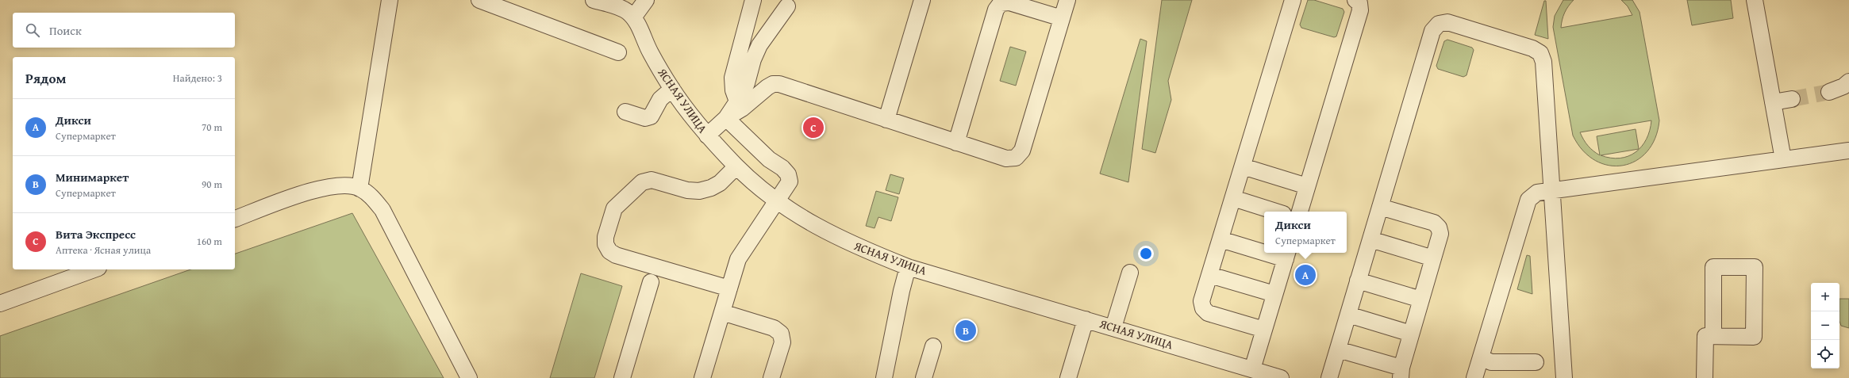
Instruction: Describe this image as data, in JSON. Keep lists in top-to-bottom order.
{
  "streets": {
    "street": ["ЯСНАЯ УЛИЦА"]
  },
  "page": {
    "search": "Поиск",
    "heading": ["Рядом", "Найдено: 3"],
    "list": [
      {
        "mark": "A",
        "name": "Дикси",
        "note": "Супермаркет",
        "value": "70 m"
      },
      {
        "mark": "B",
        "name": "Минимаркет",
        "note": "Супермаркет",
        "value": "90 m"
      },
      {
        "mark": "C",
        "name": "Вита Экспресс",
        "note": "Аптека · Ясная улица",
        "value": "160 m"
      }
    ],
    "pins": ["C", "A", "B"],
    "popup": ["Дикси", "Супермаркет"],
    "map_buttons": ["+", "−"]
  }
}
